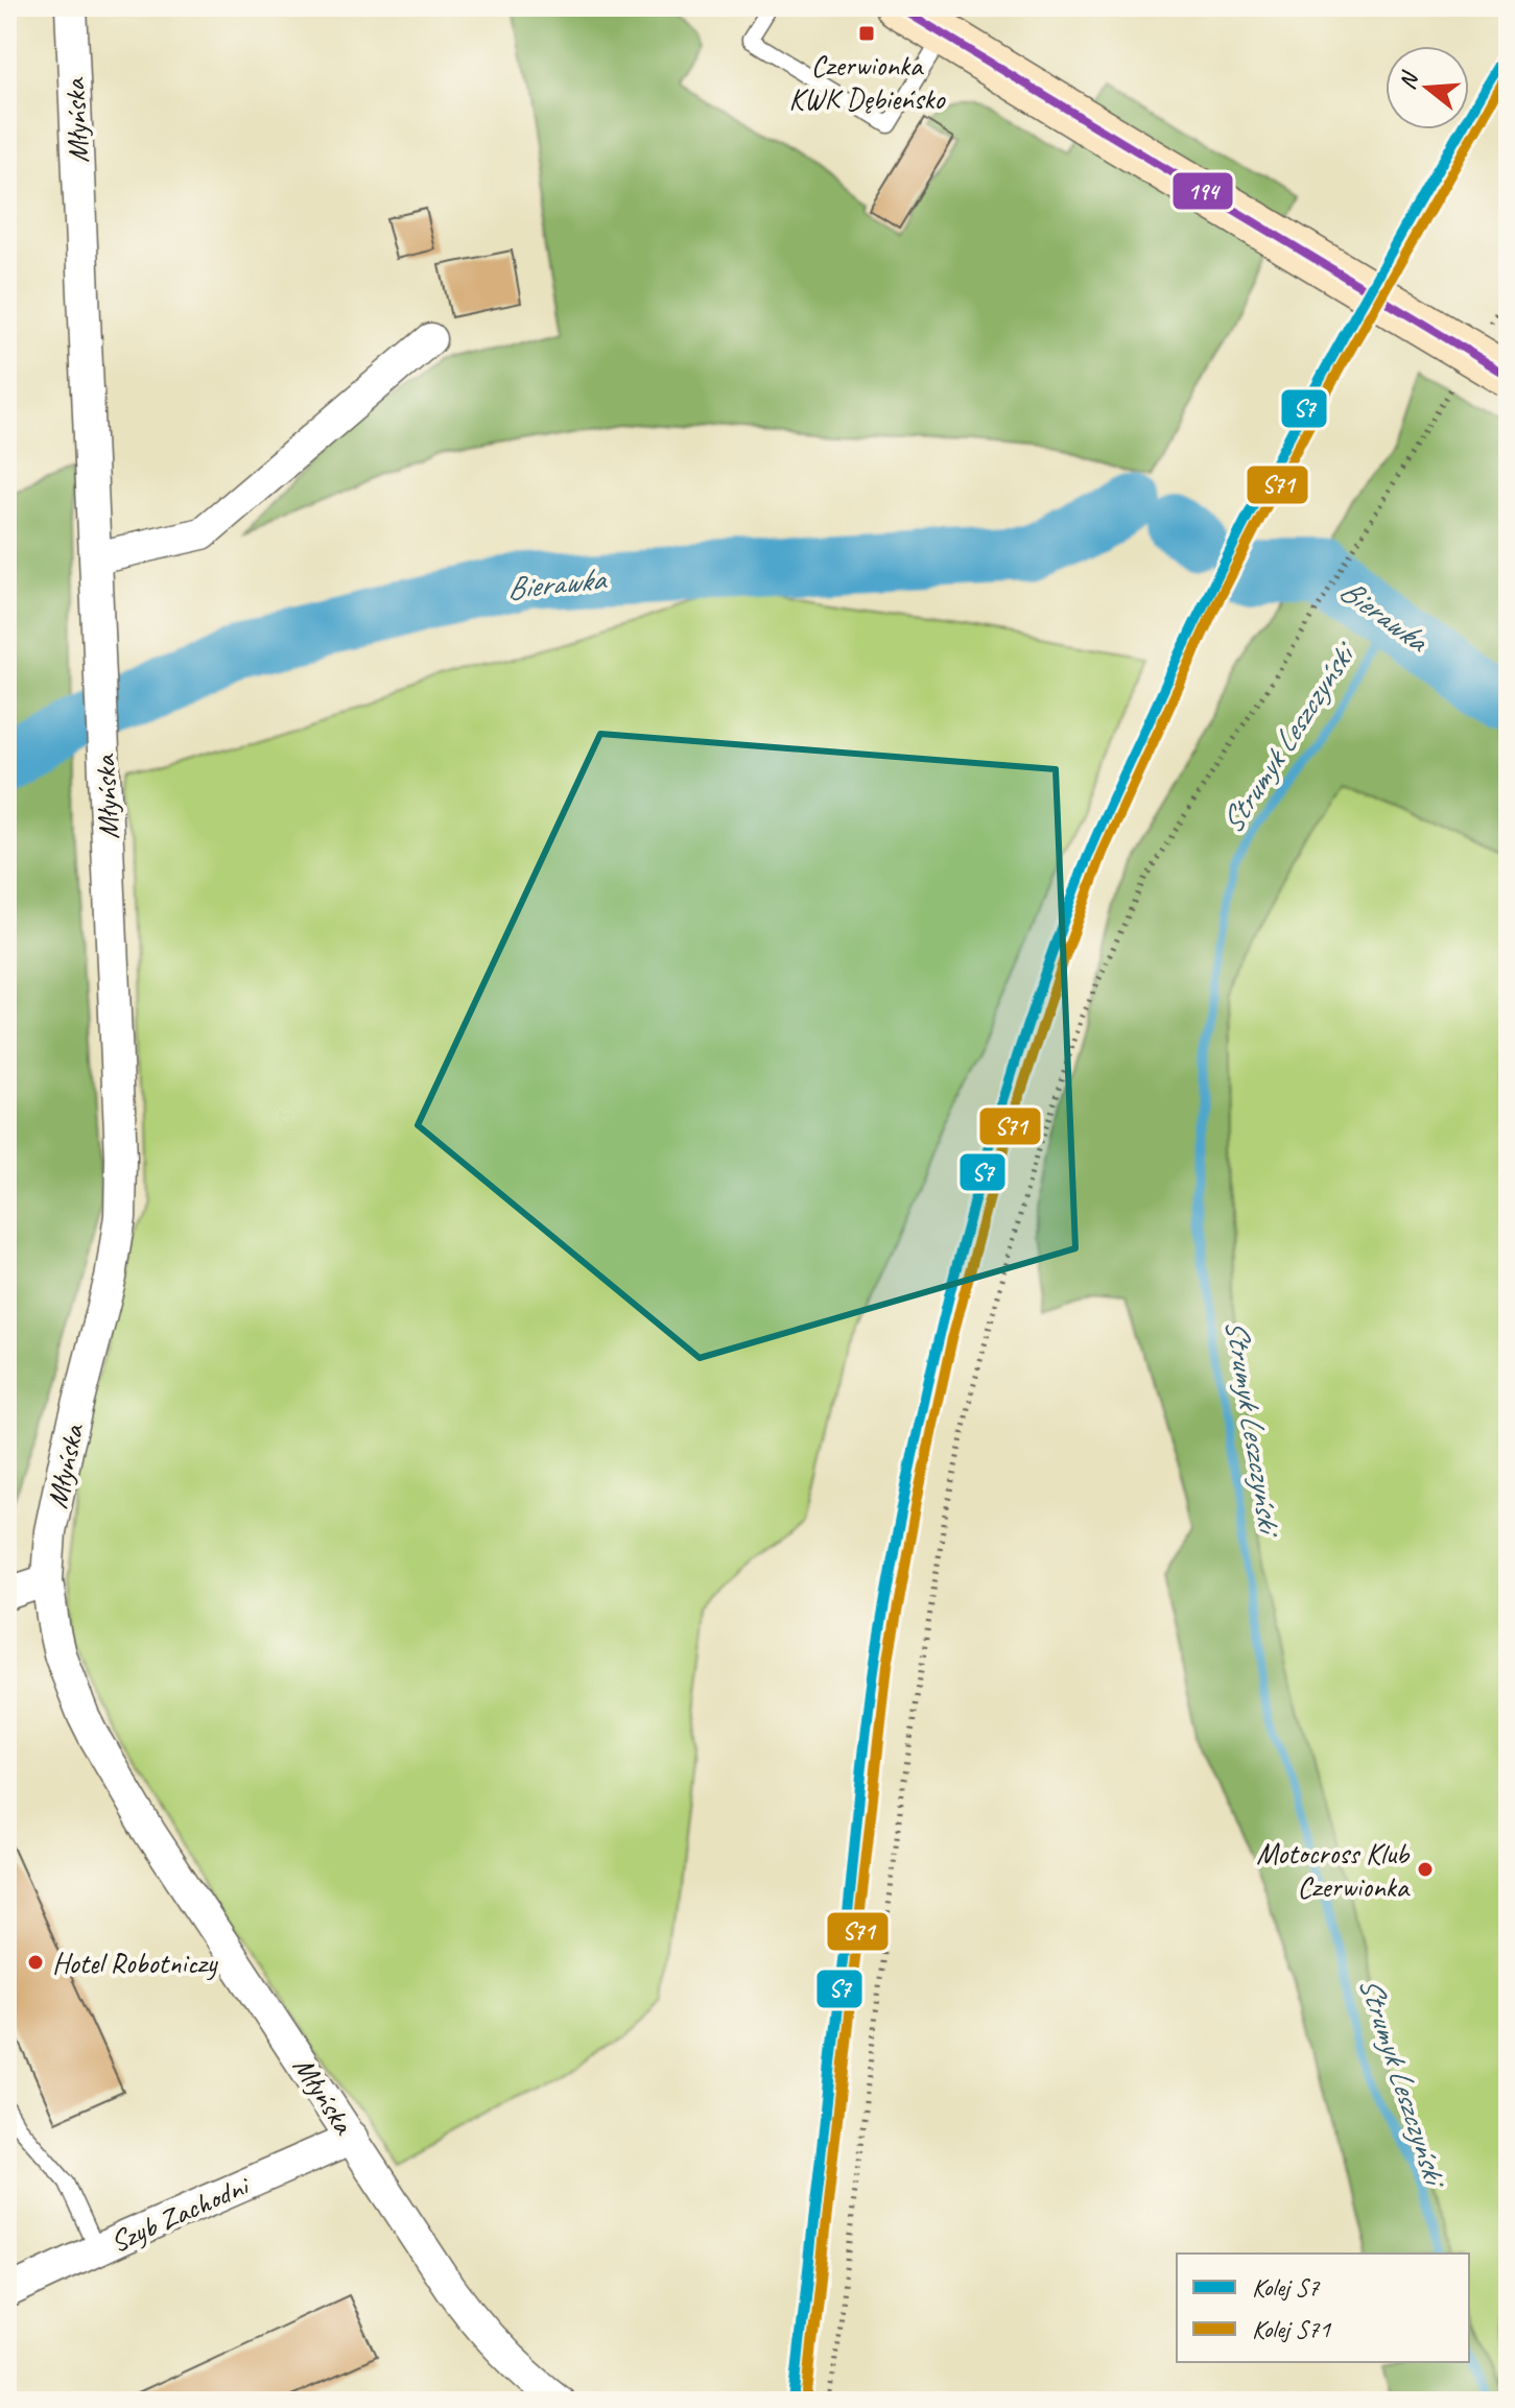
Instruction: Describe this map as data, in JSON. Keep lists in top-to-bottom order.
{
  "streets": {
    "street": ["Młyńska", "Szyb Zachodni"]
  },
  "crossings": [
    ["Młyńska", "Szyb Zachodni"]
  ],
  "water": ["Bierawka", "Strumyk Leszczyński"],
  "places": {
    "transit": ["Czerwionka KWK Dębieńsko"],
    "other": ["Motocross Klub Czerwionka", "Hotel Robotniczy"]
  },
  "lines": ["transit line 194", "rail line S7", "rail line S71"],
  "legend": ["Kolej S7", "Kolej S71"],
  "north": "left"
}
